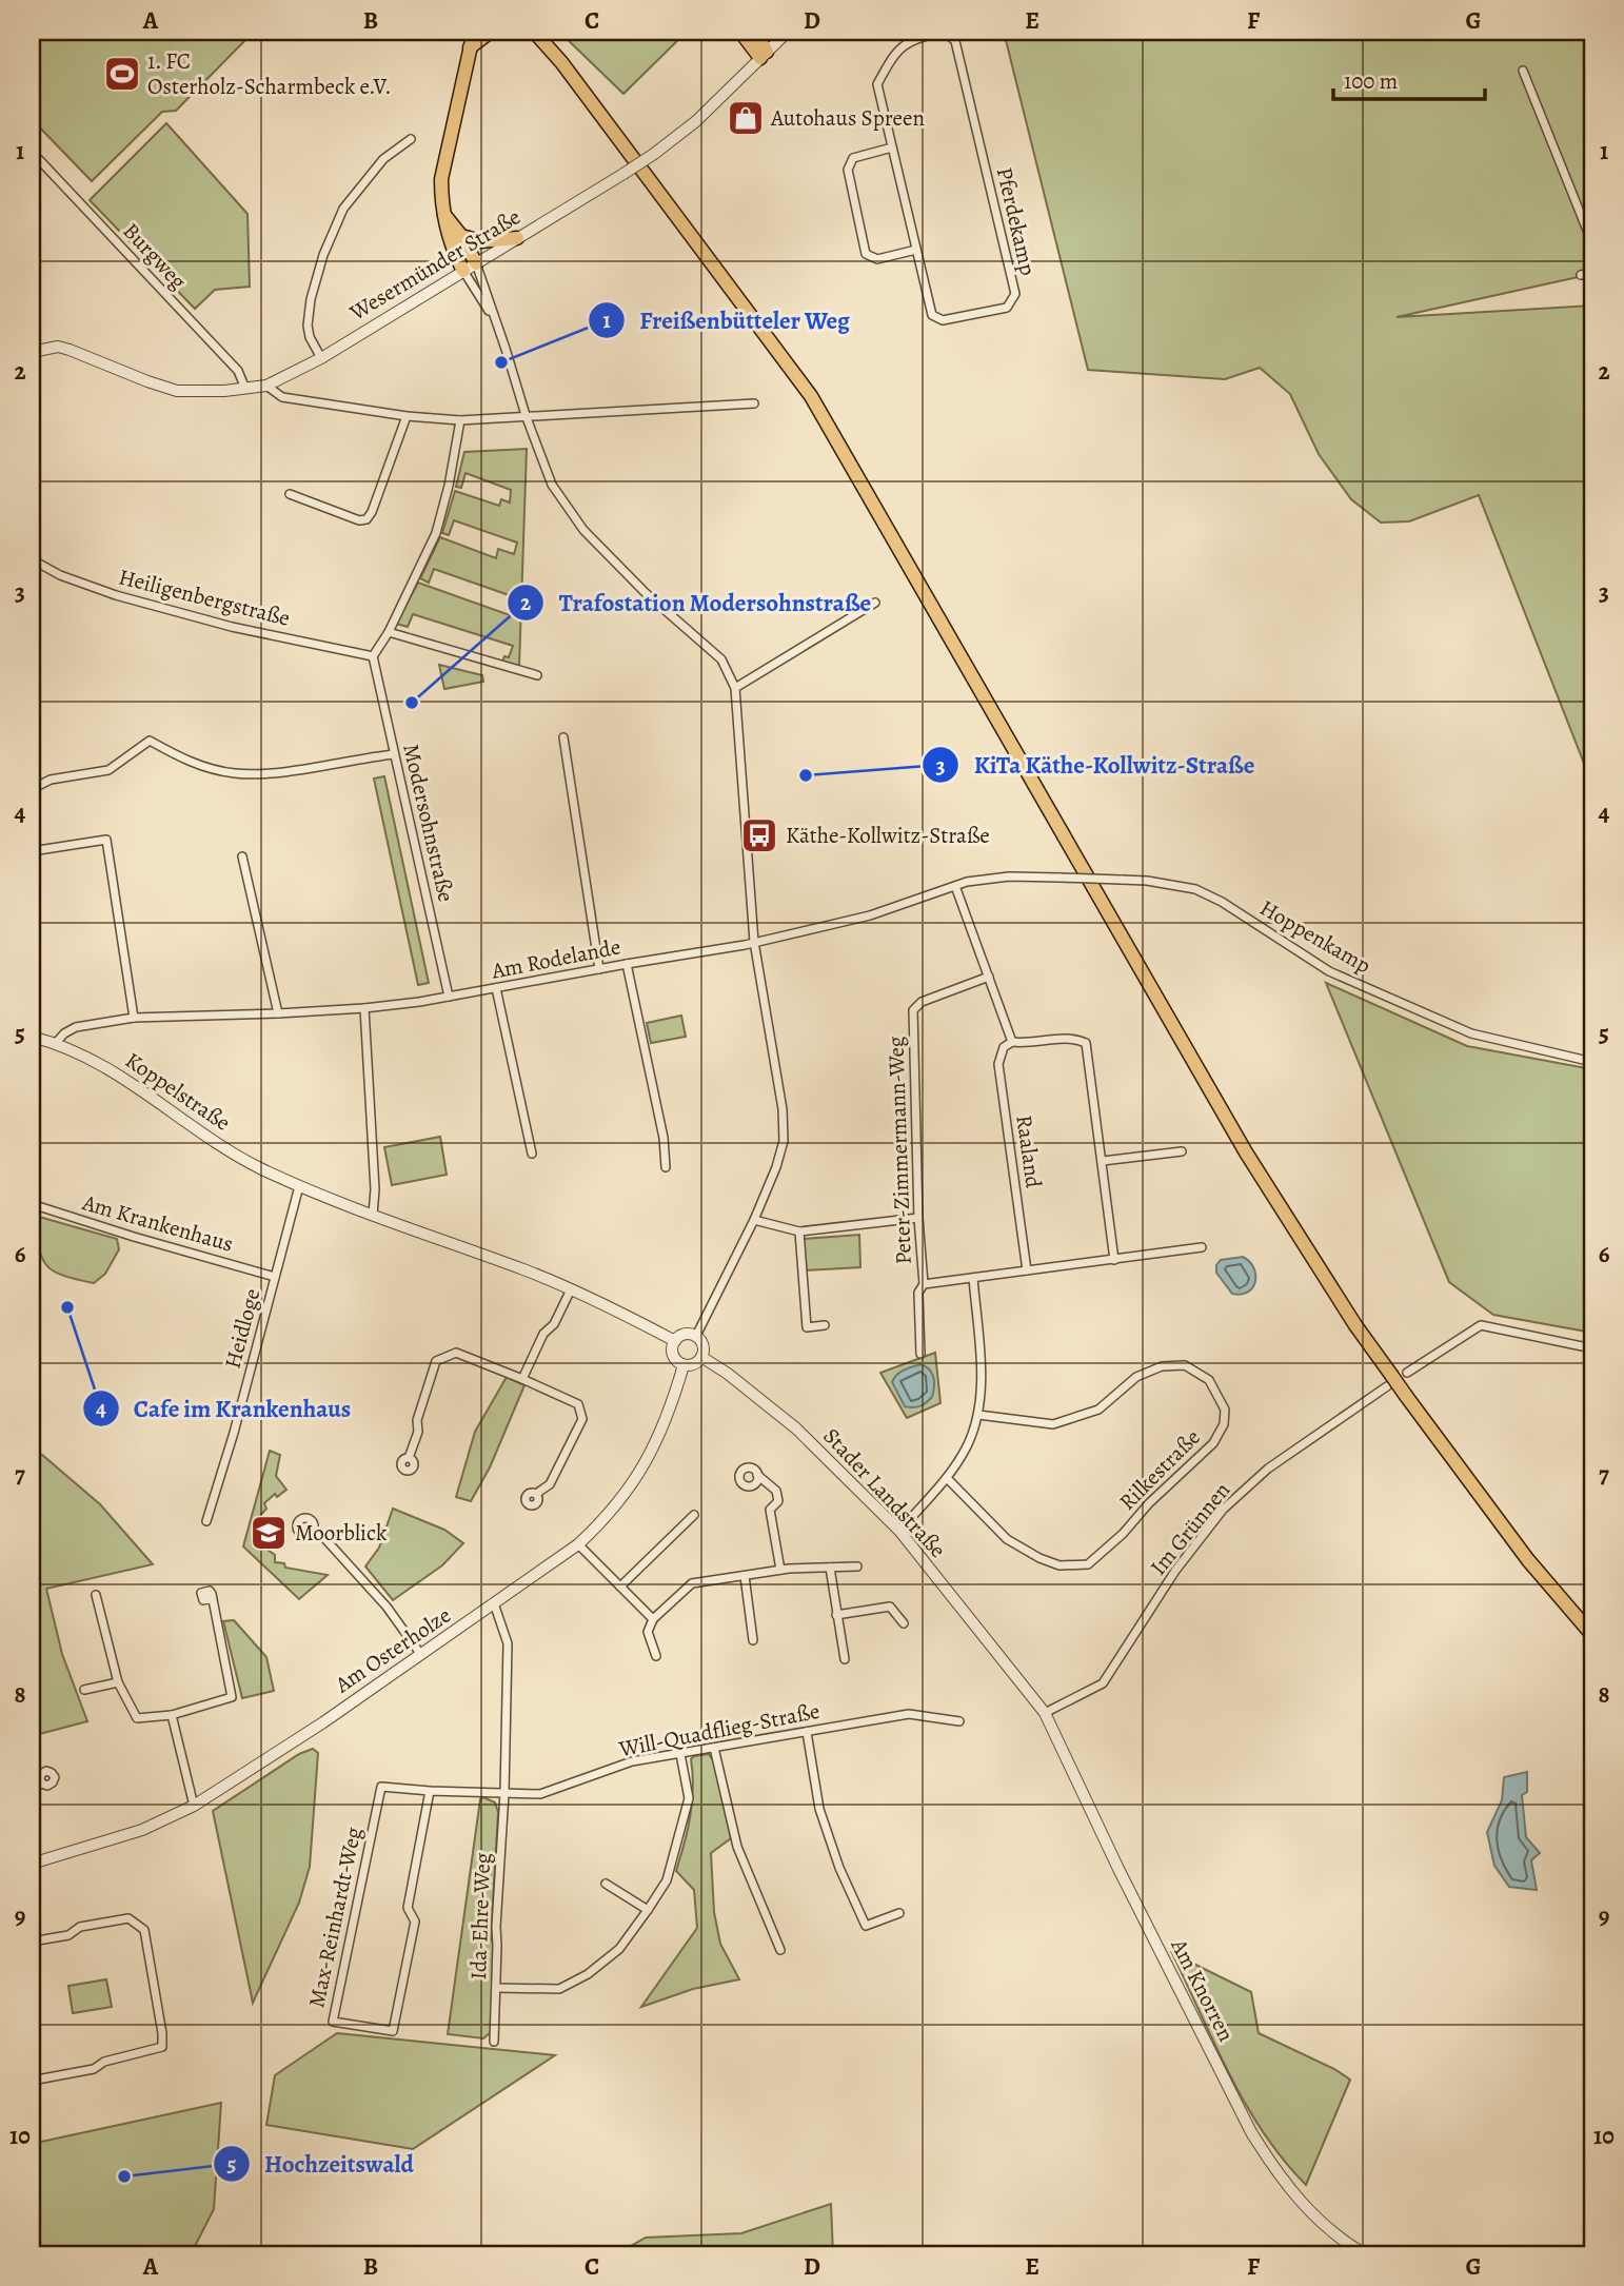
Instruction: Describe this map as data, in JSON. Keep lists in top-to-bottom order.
{
  "streets": {
    "street": [
      "Pferdekamp",
      "Burgweg",
      "Wesermünder Straße",
      "Heiligenbergstraße",
      "Modersohnstraße",
      "Hoppenkamp",
      "Am Rodelande",
      "Koppelstraße",
      "Peter-Zimmermann-Weg",
      "Raaland",
      "Am Krankenhaus",
      "Heidloge",
      "Rilkestraße",
      "Stader Landstraße",
      "Im Grünnen",
      "Am Osterholze",
      "Will-Quadflieg-Straße",
      "Ida-Ehre-Weg",
      "Max-Reinhardt-Weg",
      "Am Knorren"
    ]
  },
  "crossings": [
    ["Burgweg", "Wesermünder Straße"],
    ["Heiligenbergstraße", "Modersohnstraße"],
    ["Modersohnstraße", "Am Rodelande"],
    ["Hoppenkamp", "Am Rodelande"],
    ["Am Rodelande", "Koppelstraße"],
    ["Koppelstraße", "Heidloge"],
    ["Am Krankenhaus", "Heidloge"],
    ["Stader Landstraße", "Im Grünnen"],
    ["Stader Landstraße", "Am Osterholze"],
    ["Stader Landstraße", "Am Knorren"],
    ["Im Grünnen", "Am Knorren"],
    ["Will-Quadflieg-Straße", "Ida-Ehre-Weg"],
    ["Will-Quadflieg-Straße", "Max-Reinhardt-Weg"],
    ["Ida-Ehre-Weg", "Max-Reinhardt-Weg"]
  ],
  "places": {
    "sports": ["1. FC Osterholz-Scharmbeck e.V."],
    "shop": ["Autohaus Spreen"],
    "other": [
      "Freißenbütteler Weg",
      "Trafostation Modersohnstraße",
      "KiTa Käthe-Kollwitz-Straße",
      "Cafe im Krankenhaus",
      "Hochzeitswald"
    ],
    "bus stop": ["Käthe-Kollwitz-Straße"],
    "school or university": ["Moorblick"]
  },
  "scale_bar": "100 m",
  "grid": {
    "columns": [
      "A",
      "B",
      "C",
      "D",
      "E",
      "F",
      "G"
    ],
    "rows": [
      "1",
      "2",
      "3",
      "4",
      "5",
      "6",
      "7",
      "8",
      "9",
      "10"
    ]
  }
}
